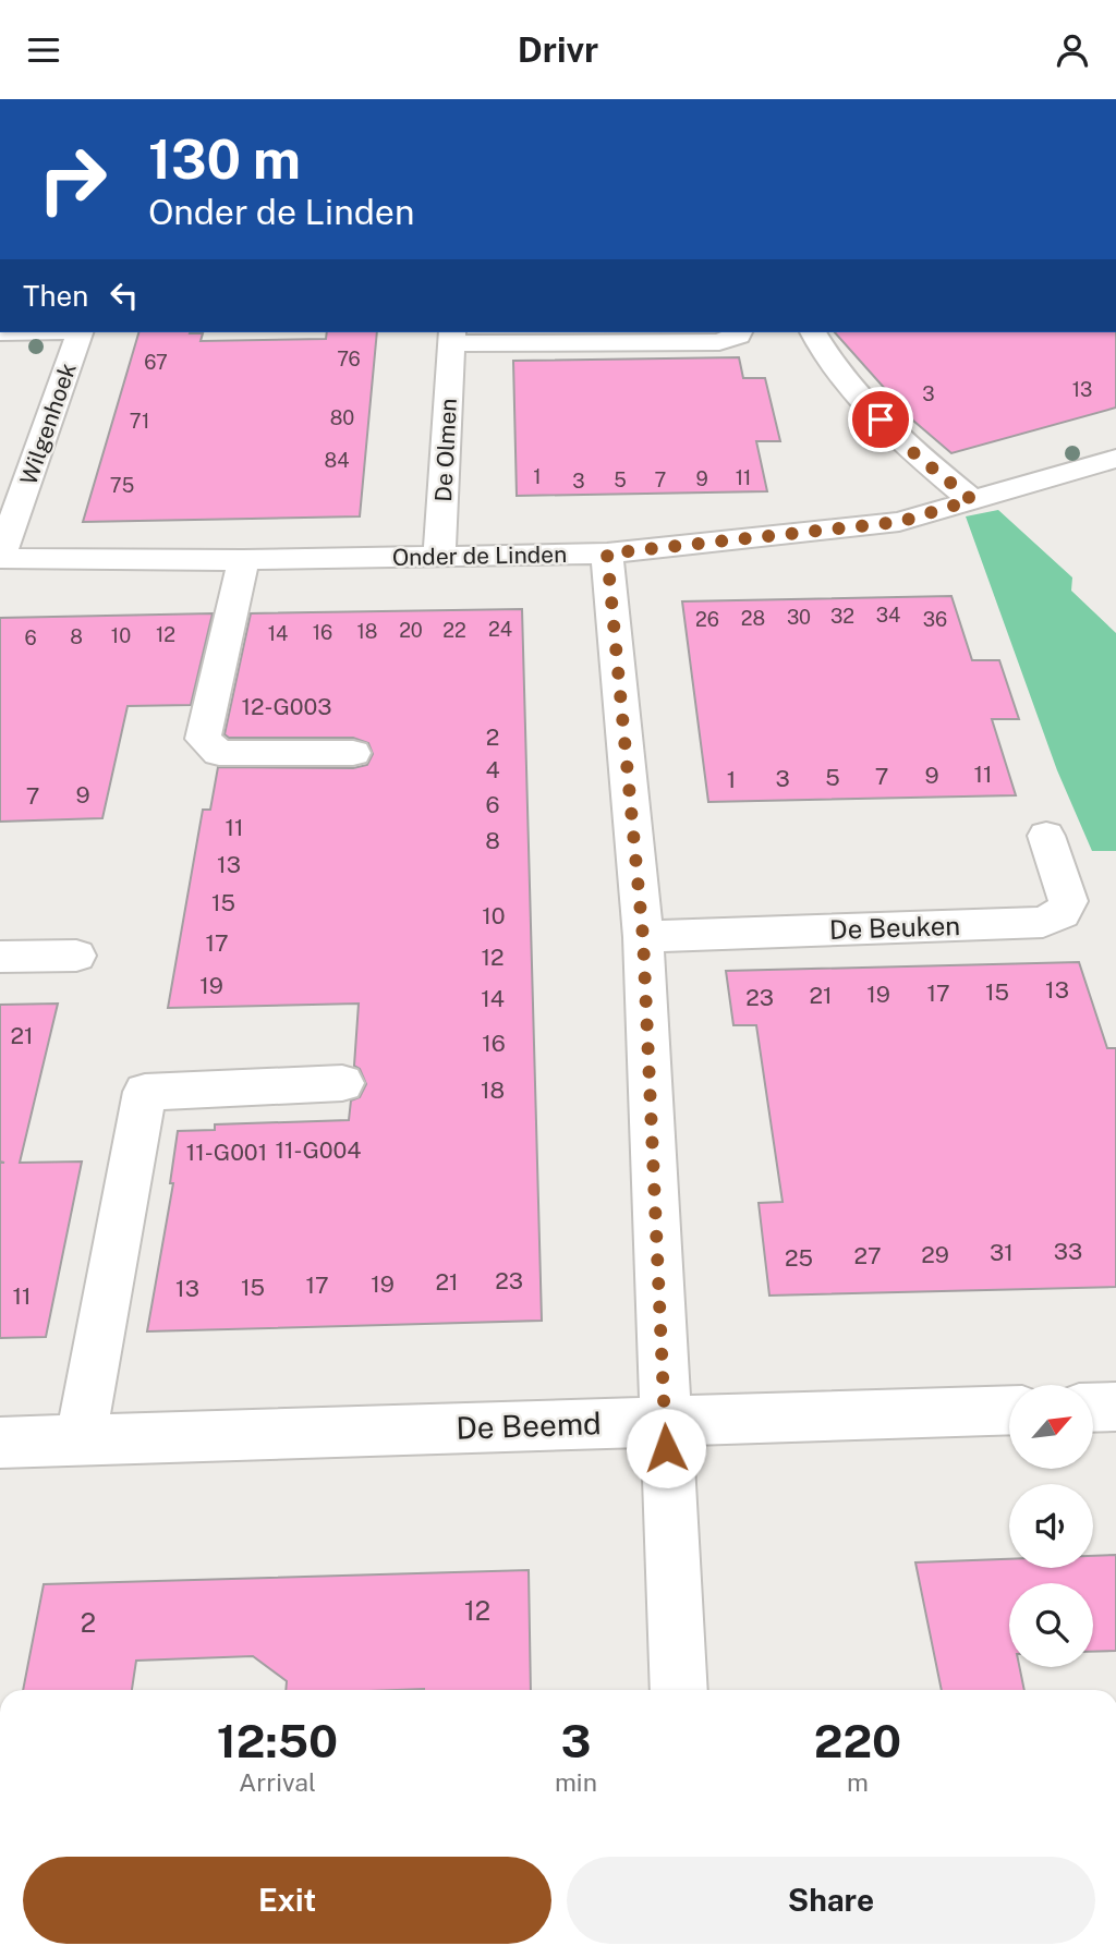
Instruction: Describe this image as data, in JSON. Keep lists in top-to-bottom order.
{
  "streets": {
    "street": [
      "Wilgenhoek",
      "De Olmen",
      "Onder de Linden",
      "De Beuken",
      "De Beemd"
    ]
  },
  "crossings": [
    ["Wilgenhoek", "Onder de Linden"],
    ["De Olmen", "Onder de Linden"]
  ],
  "house_numbers": [
    "76",
    "67",
    "13",
    "3",
    "80",
    "71",
    "84",
    "1",
    "11",
    "9",
    "5",
    "7",
    "3",
    "75",
    "34",
    "32",
    "30",
    "28",
    "26",
    "36",
    "24",
    "20",
    "22",
    "18",
    "16",
    "14",
    "12",
    "10",
    "8",
    "6",
    "12-G003",
    "2",
    "4",
    "11",
    "9",
    "7",
    "5",
    "3",
    "1",
    "9",
    "7",
    "6",
    "11",
    "8",
    "13",
    "15",
    "10",
    "17",
    "12",
    "19",
    "13",
    "15",
    "17",
    "19",
    "21",
    "23",
    "14",
    "21",
    "16",
    "18",
    "11-G004",
    "11-G001",
    "33",
    "31",
    "29",
    "27",
    "25",
    "23",
    "21",
    "19",
    "17",
    "15",
    "13",
    "11",
    "12",
    "2"
  ],
  "north": "top right",
  "page": {
    "header": "Drivr",
    "turn": ["130 m", "Onder de Linden"],
    "then": "Then",
    "eta": [
      "12:50",
      "Arrival",
      "3",
      "min",
      "220",
      "m"
    ],
    "buttons": ["Exit", "Share"]
  }
}
